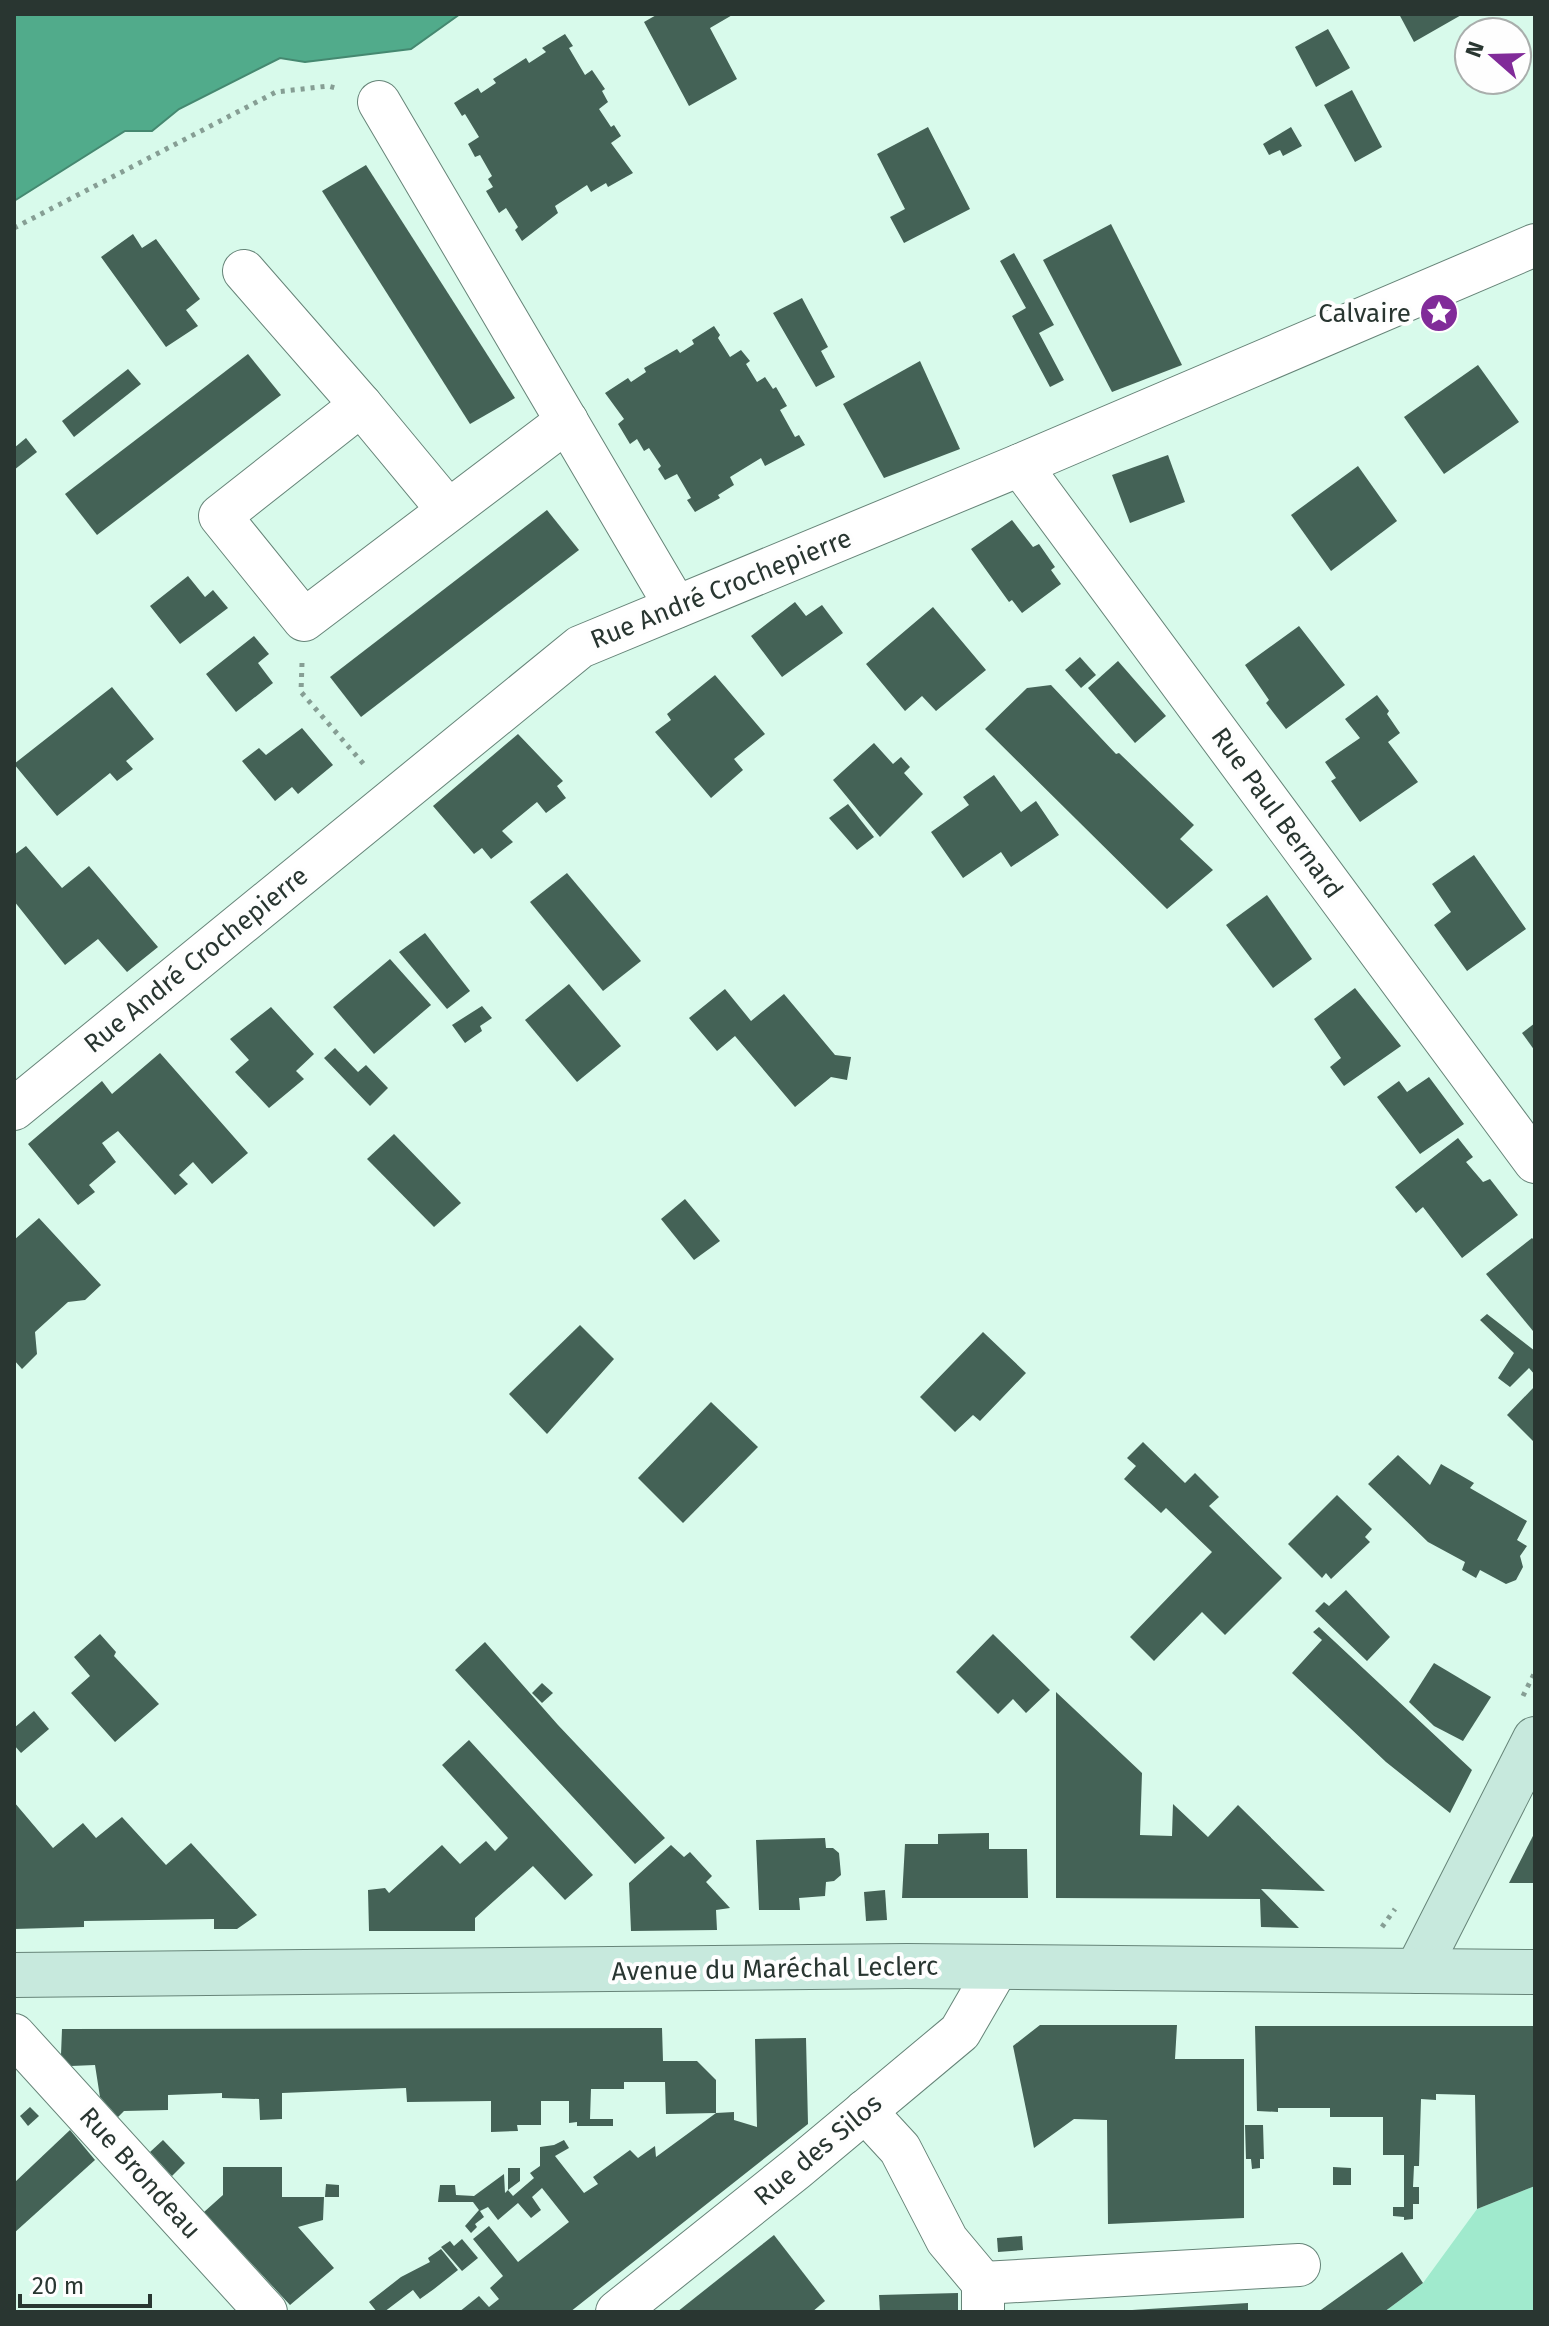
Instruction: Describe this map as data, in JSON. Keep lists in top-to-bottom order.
{
  "streets": {
    "main road": ["Avenue du Maréchal Leclerc"],
    "street": [
      "Rue André Crochepierre",
      "Rue Paul Bernard",
      "Rue des Silos",
      "Rue Brondeau"
    ]
  },
  "crossings": [
    ["Rue André Crochepierre", "Rue Paul Bernard"],
    ["Avenue du Maréchal Leclerc", "Rue des Silos"]
  ],
  "places": {
    "place": ["Calvaire"]
  },
  "scale_bar": "20 m",
  "north": "left"
}
